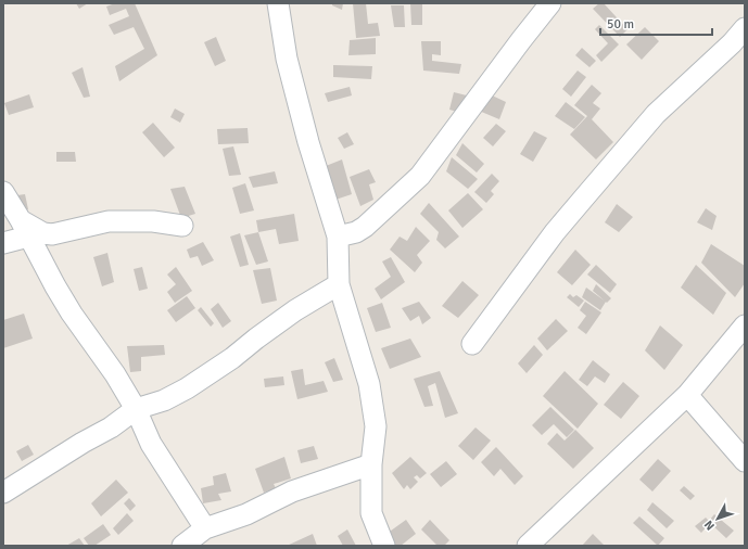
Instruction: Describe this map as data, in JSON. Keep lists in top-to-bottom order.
{
  "scale_bar": "50 m",
  "north": "bottom left"
}
